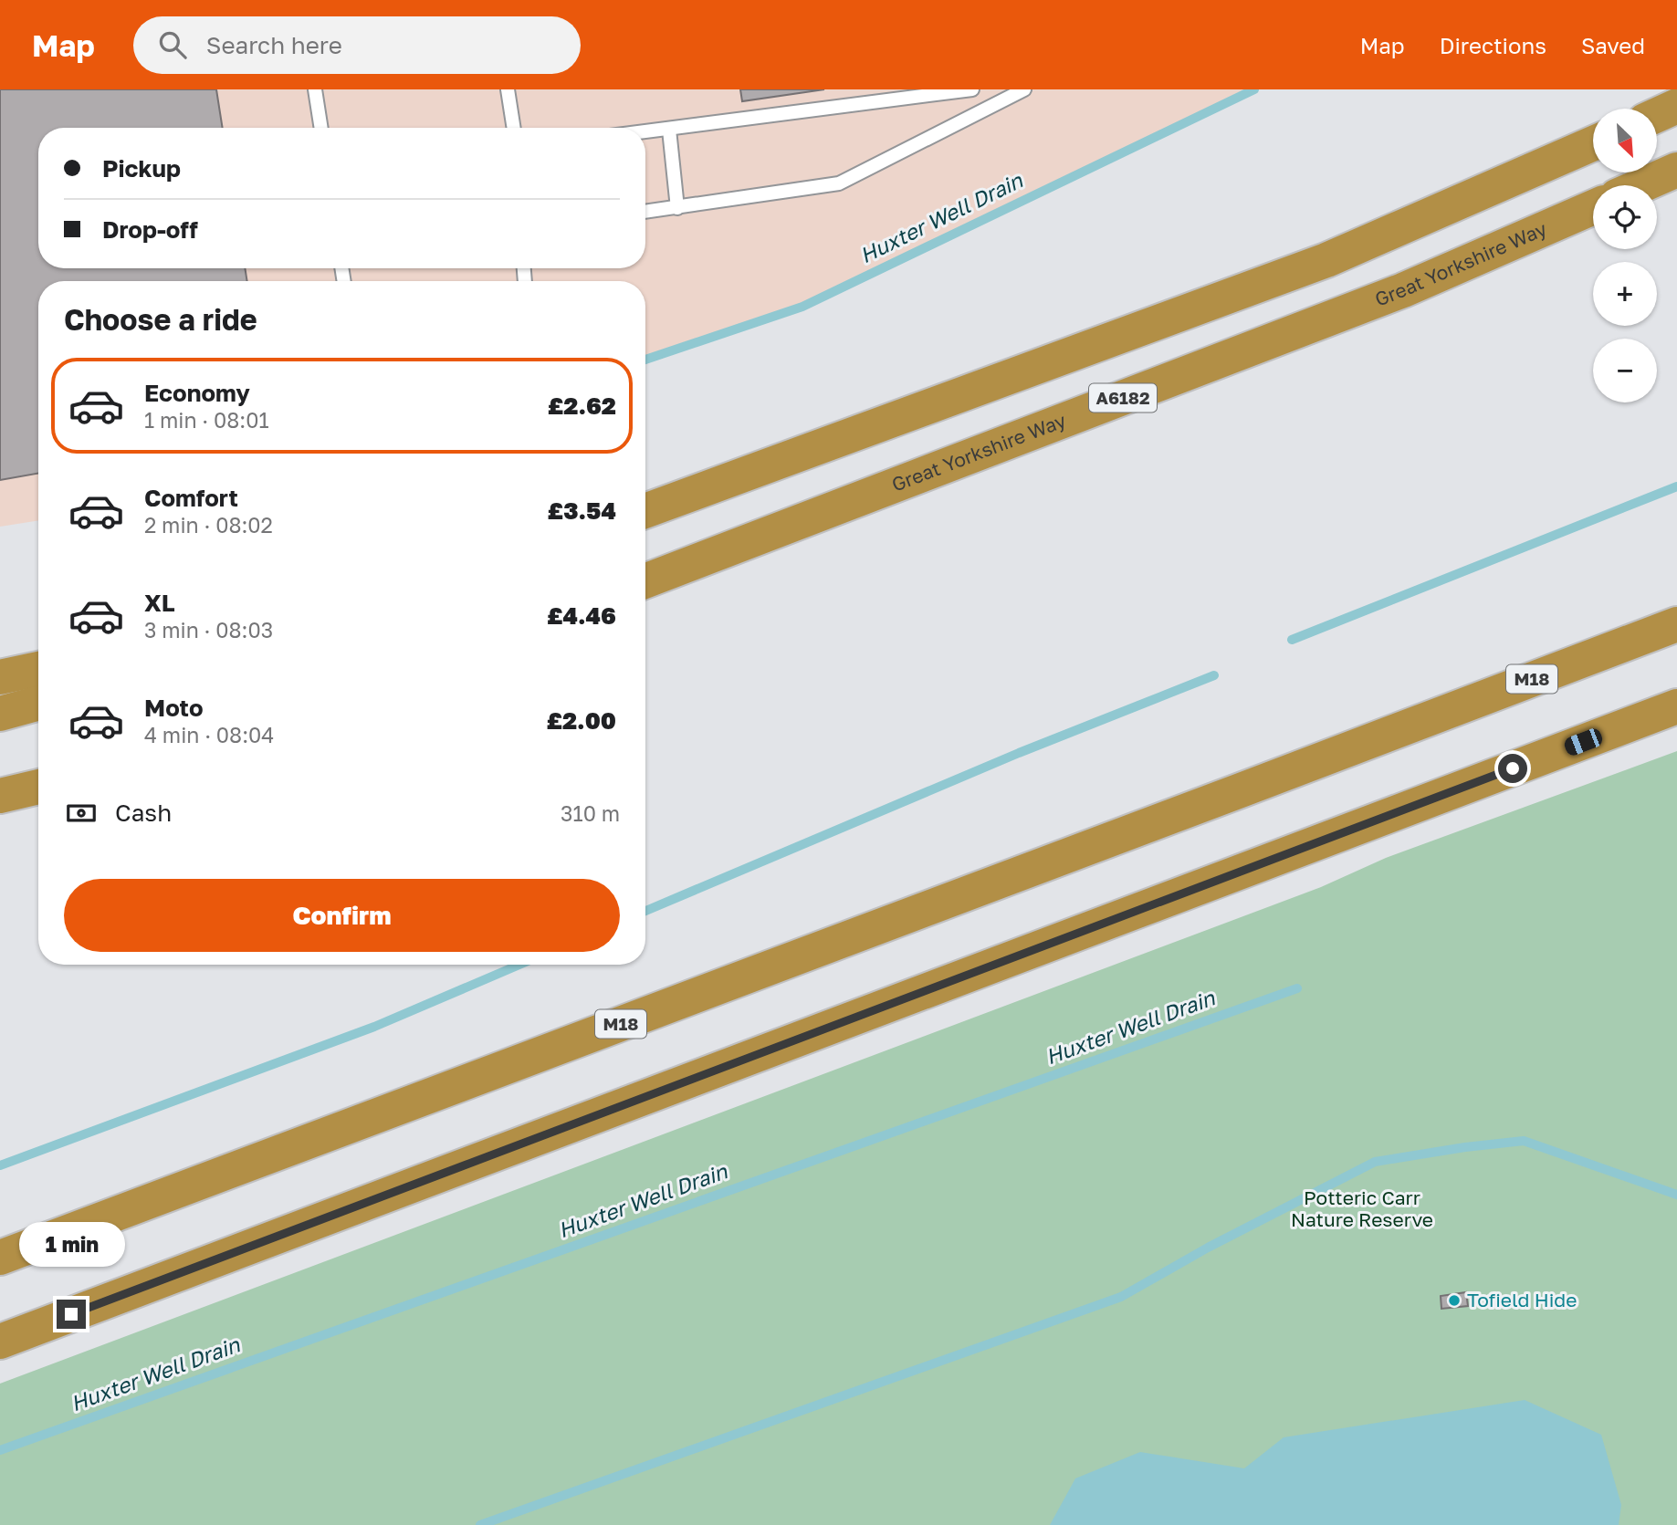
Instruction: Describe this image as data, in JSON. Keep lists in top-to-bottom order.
{
  "streets": {
    "highway": ["Great Yorkshire Way", "A6182", "M18"]
  },
  "water": ["Huxter Well Drain"],
  "parks": ["Potteric Carr Nature Reserve"],
  "places": ["Tofield Hide"],
  "north": "bottom right",
  "page": {
    "header": "Map",
    "search": "Search here",
    "nav": ["Map", "Directions", "Saved"],
    "map_buttons": ["+", "−"],
    "banner": ["Pickup", "Drop-off"],
    "heading": "Choose a ride",
    "list": [
      {
        "name": "Economy",
        "note": "1 min · 08:01",
        "value": "£2.62"
      },
      {
        "name": "Comfort",
        "note": "2 min · 08:02",
        "value": "£3.54"
      },
      {
        "name": "XL",
        "note": "3 min · 08:03",
        "value": "£4.46"
      },
      {
        "name": "Moto",
        "note": "4 min · 08:04",
        "value": "£2.00"
      }
    ],
    "pay": ["Cash", "310 m"],
    "buttons": "Confirm",
    "bubble": "1 min"
  }
}
